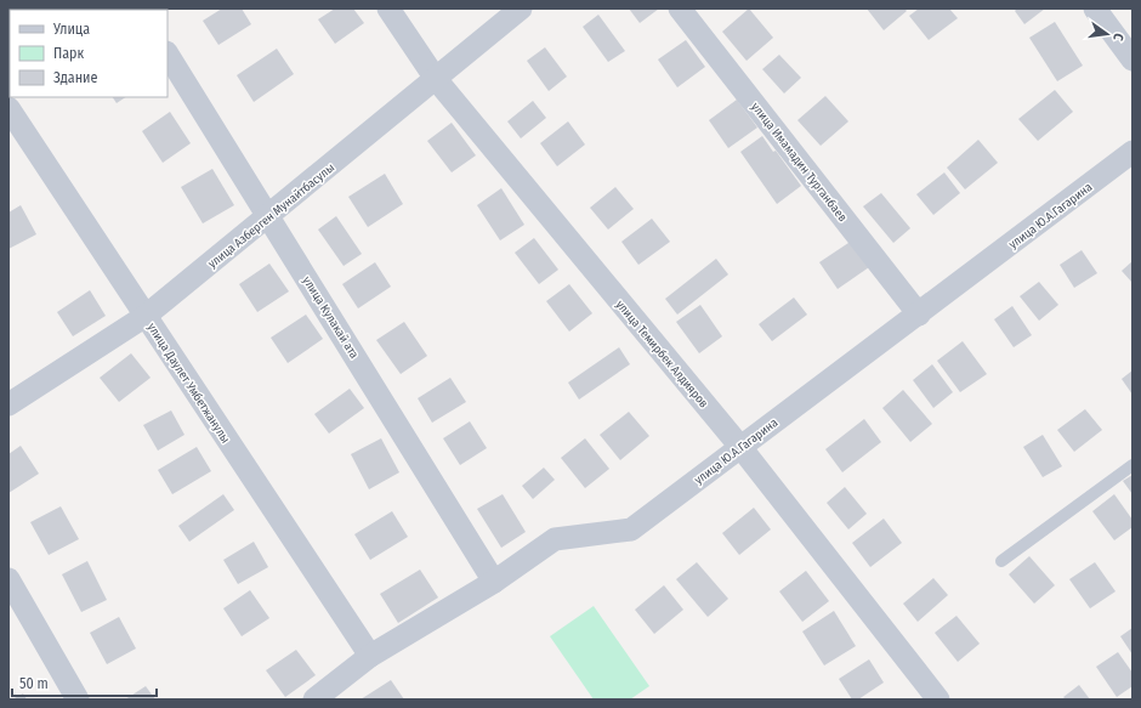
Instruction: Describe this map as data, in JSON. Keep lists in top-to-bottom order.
{
  "streets": {
    "street": [
      "улица Имамадин Турганбаев",
      "улица Азберген Мунайтбасулы",
      "улица Ю.А.Гагарина",
      "улица Кулакай ата",
      "улица Темирбек Алдияров",
      "улица Даулет Умбетжанулы"
    ]
  },
  "crossings": [
    ["улица Имамадин Турганбаев", "улица Ю.А.Гагарина"],
    ["улица Азберген Мунайтбасулы", "улица Кулакай ата"],
    ["улица Азберген Мунайтбасулы", "улица Темирбек Алдияров"],
    ["улица Азберген Мунайтбасулы", "улица Даулет Умбетжанулы"],
    ["улица Ю.А.Гагарина", "улица Кулакай ата"],
    ["улица Ю.А.Гагарина", "улица Темирбек Алдияров"],
    ["улица Ю.А.Гагарина", "улица Даулет Умбетжанулы"]
  ],
  "legend": ["Улица", "Парк", "Здание"],
  "scale_bar": "50 m",
  "north": "right"
}
